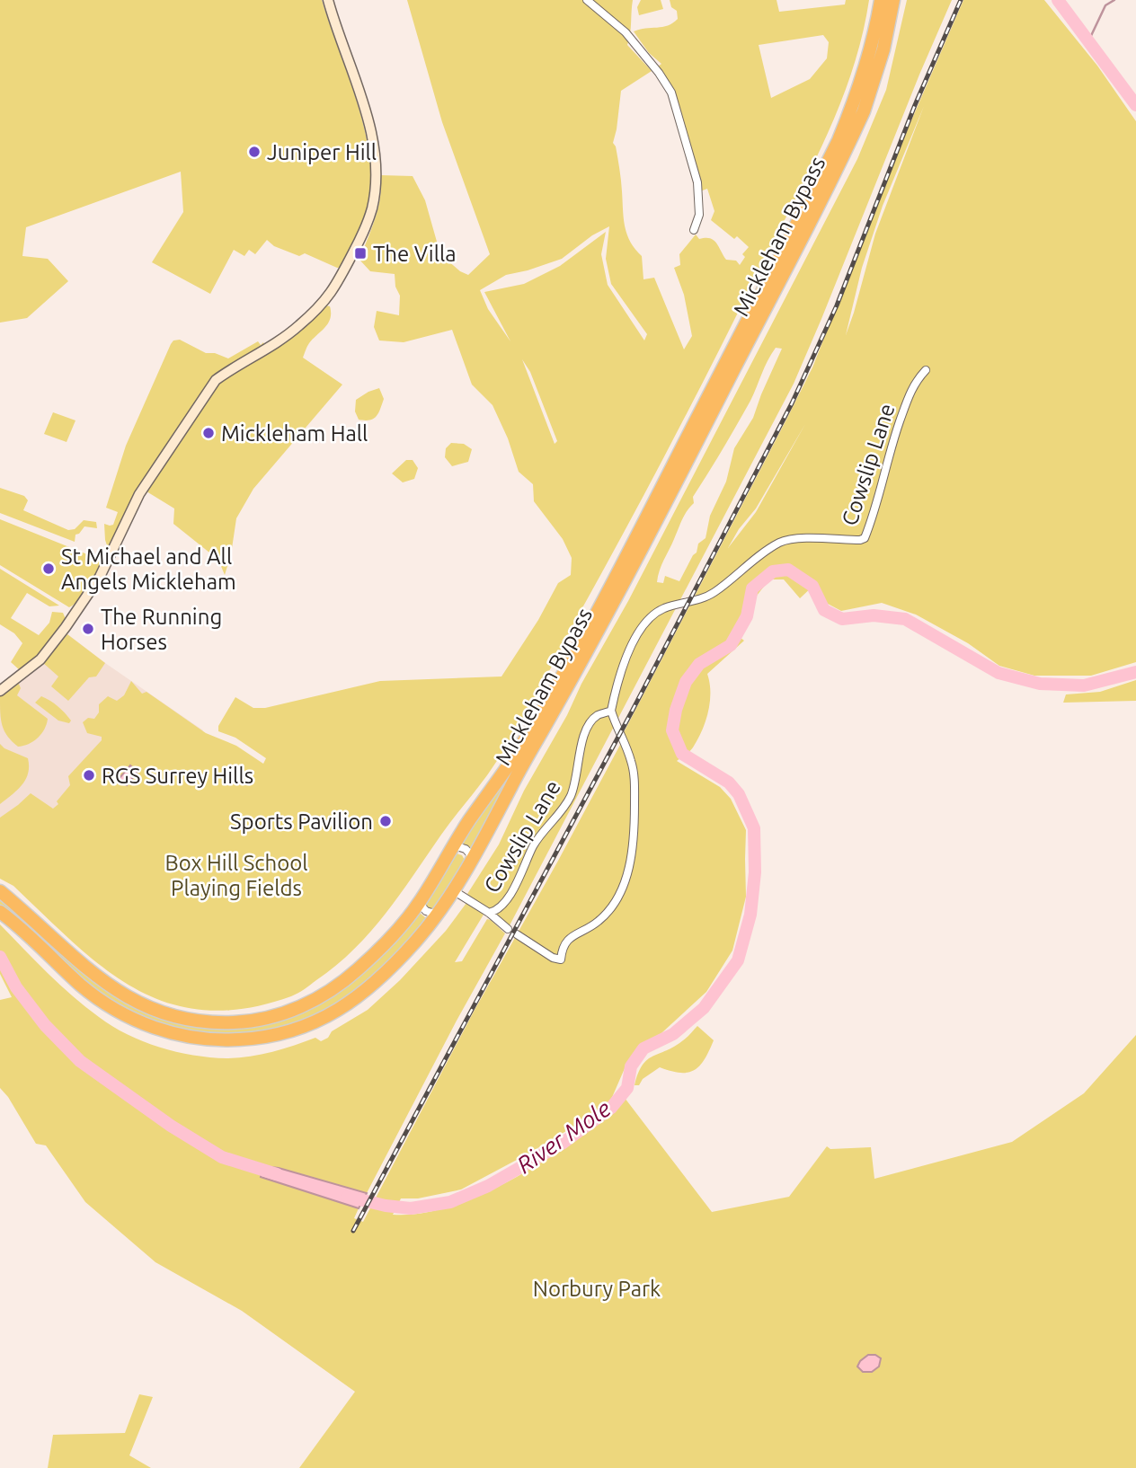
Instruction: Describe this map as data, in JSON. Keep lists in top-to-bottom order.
{
  "streets": {
    "highway": ["Mickleham Bypass"],
    "street": ["Cowslip Lane"]
  },
  "water": ["River Mole"],
  "parks": ["Box Hill School Playing Fields", "Norbury Park"],
  "places": {
    "other": [
      "Juniper Hill",
      "Mickleham Hall",
      "St Michael and All Angels Mickleham",
      "The Running Horses",
      "RGS Surrey Hills",
      "Sports Pavilion"
    ],
    "transit": ["The Villa"]
  }
}
